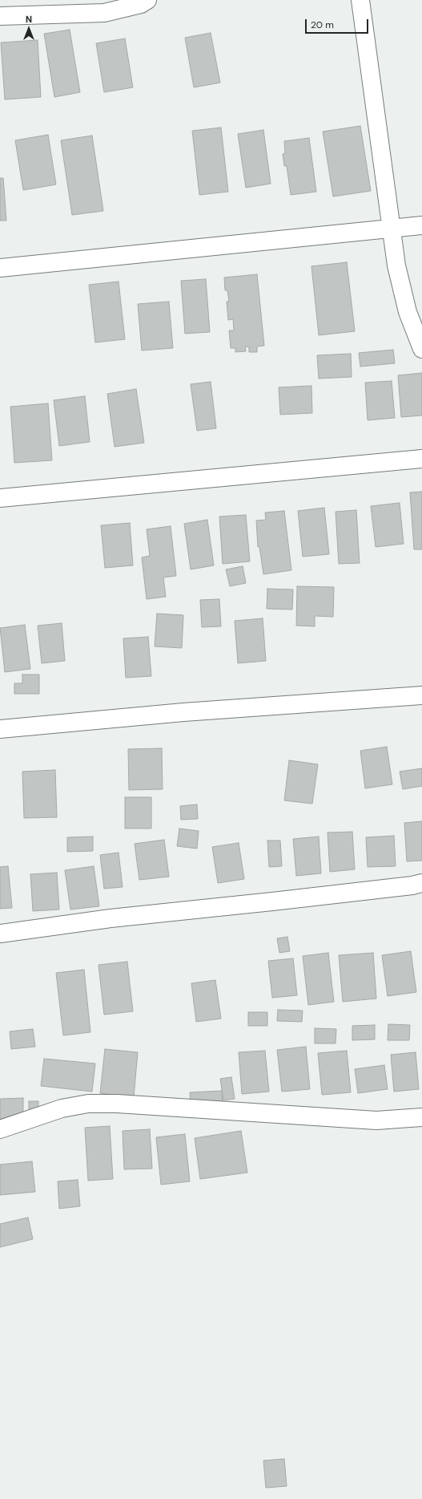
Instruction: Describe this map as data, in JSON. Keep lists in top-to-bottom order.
{
  "scale_bar": "20 m",
  "north": "top"
}
